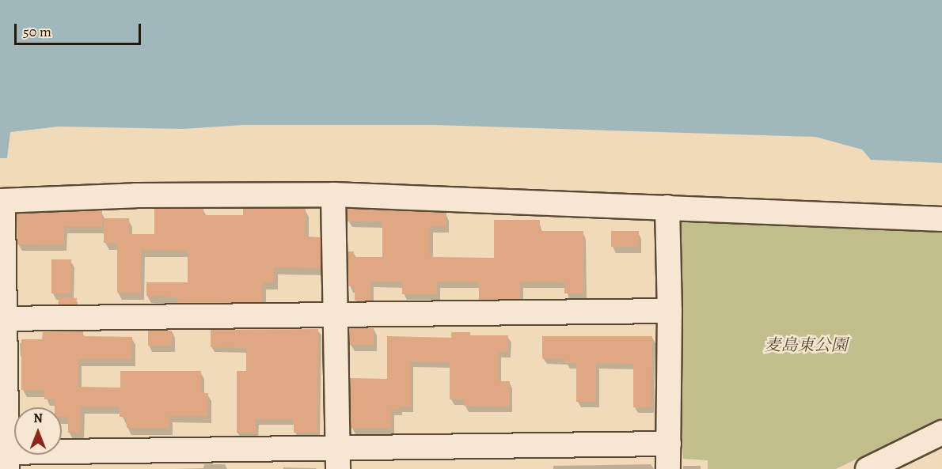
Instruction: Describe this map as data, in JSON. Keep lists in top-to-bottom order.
{
  "parks": ["麦島東公園"],
  "scale_bar": "50 m",
  "north": "top"
}
